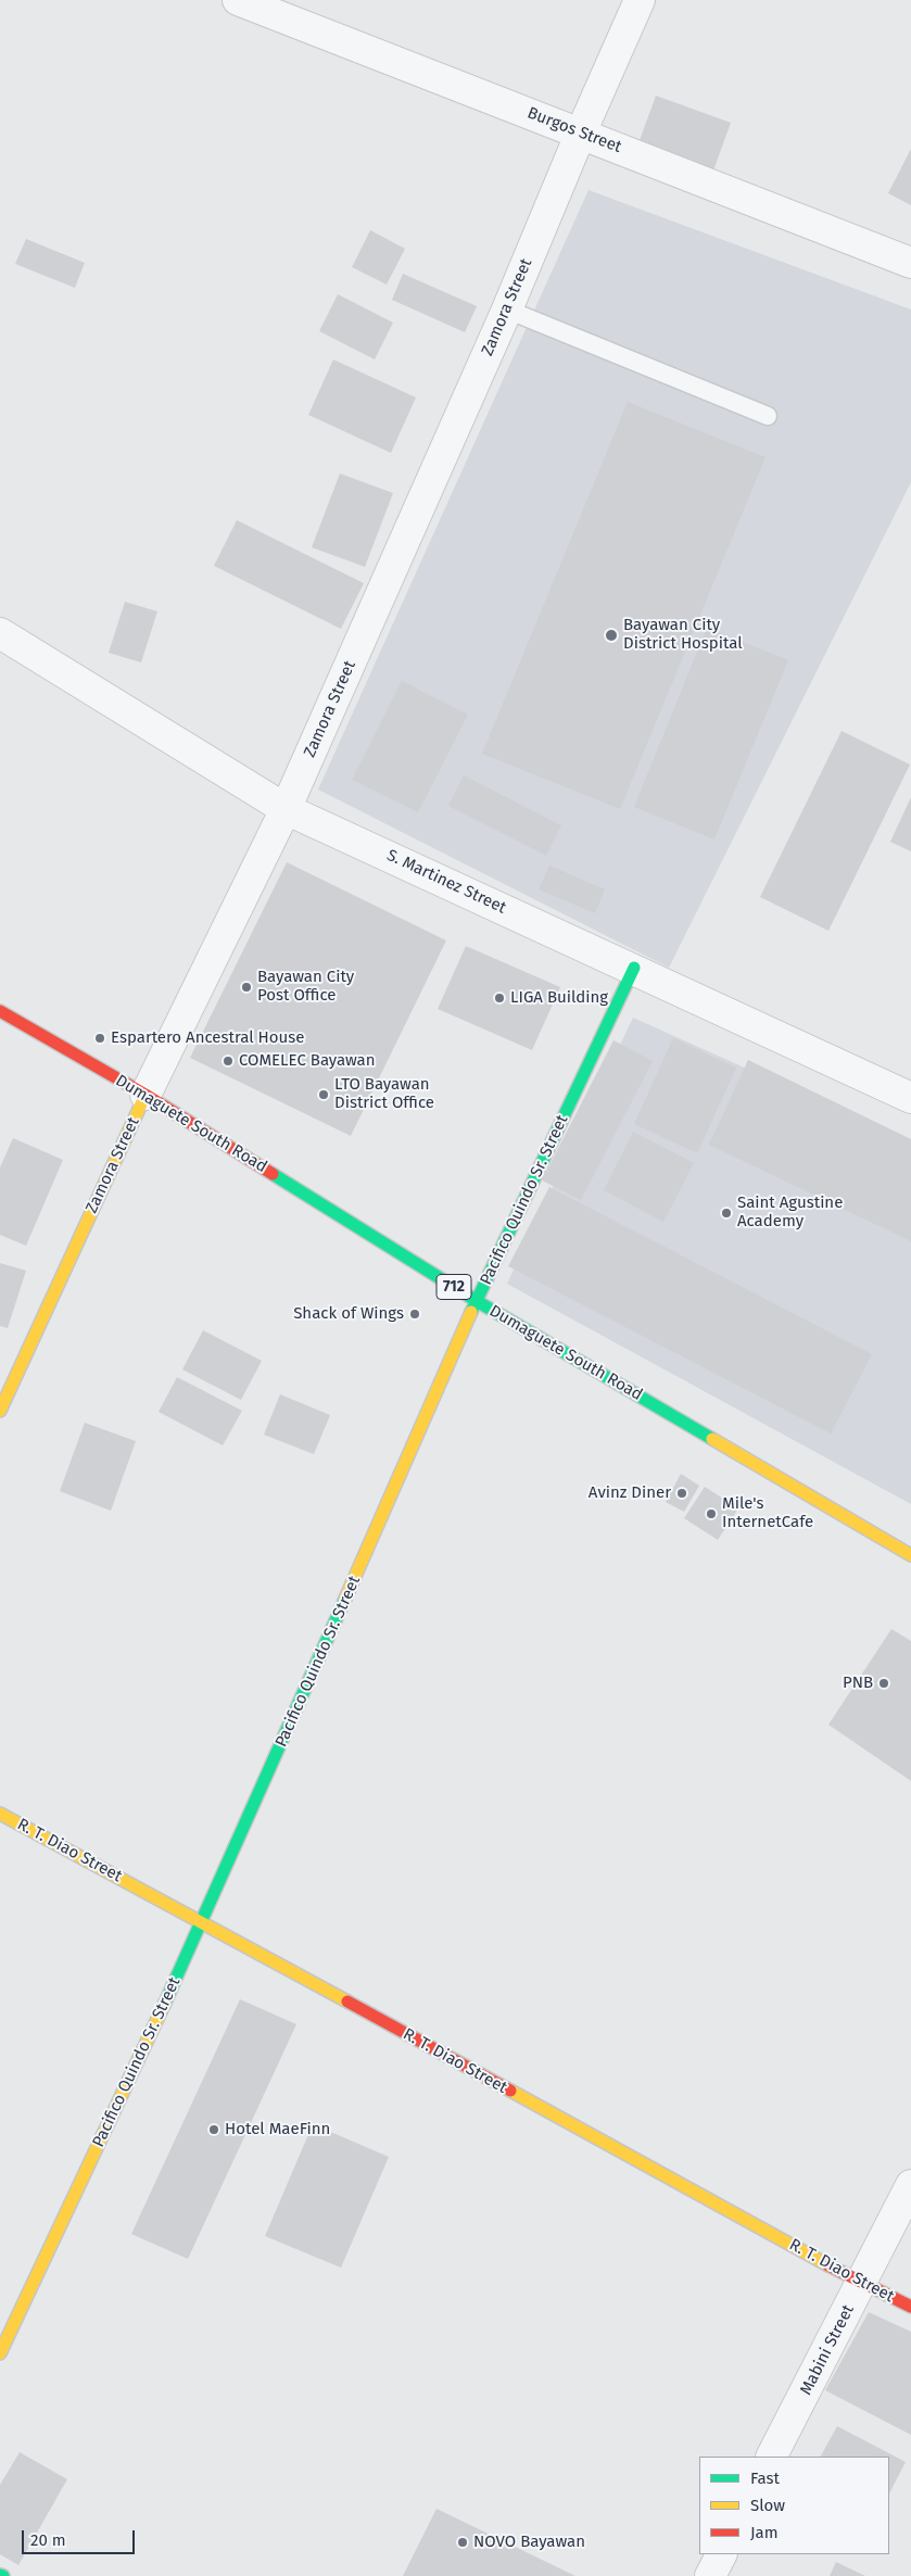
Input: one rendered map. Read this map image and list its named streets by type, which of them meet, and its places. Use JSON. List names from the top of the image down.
{
  "streets": {
    "main road": [
      "Zamora Street",
      "Dumaguete South Road",
      "Pacifico Quindo Sr. Street",
      "712",
      "R. T. Diao Street"
    ],
    "street": ["Burgos Street", "S. Martinez Street", "Mabini Street"]
  },
  "crossings": [
    ["Burgos Street", "Zamora Street"],
    ["Zamora Street", "S. Martinez Street"],
    ["Zamora Street", "Dumaguete South Road"],
    ["S. Martinez Street", "Pacifico Quindo Sr. Street"],
    ["Dumaguete South Road", "Pacifico Quindo Sr. Street"],
    ["Pacifico Quindo Sr. Street", "R. T. Diao Street"],
    ["R. T. Diao Street", "Mabini Street"]
  ],
  "places": [
    "Bayawan City District Hospital",
    "Bayawan City Post Office",
    "LIGA Building",
    "Espartero Ancestral House",
    "COMELEC Bayawan",
    "LTO Bayawan District Office",
    "Saint Agustine Academy",
    "Shack of Wings",
    "Avinz Diner",
    "Mile's InternetCafe",
    "PNB",
    "Hotel MaeFinn",
    "NOVO Bayawan"
  ],
  "legend": ["Fast", "Slow", "Jam"],
  "scale_bar": "20 m"
}
